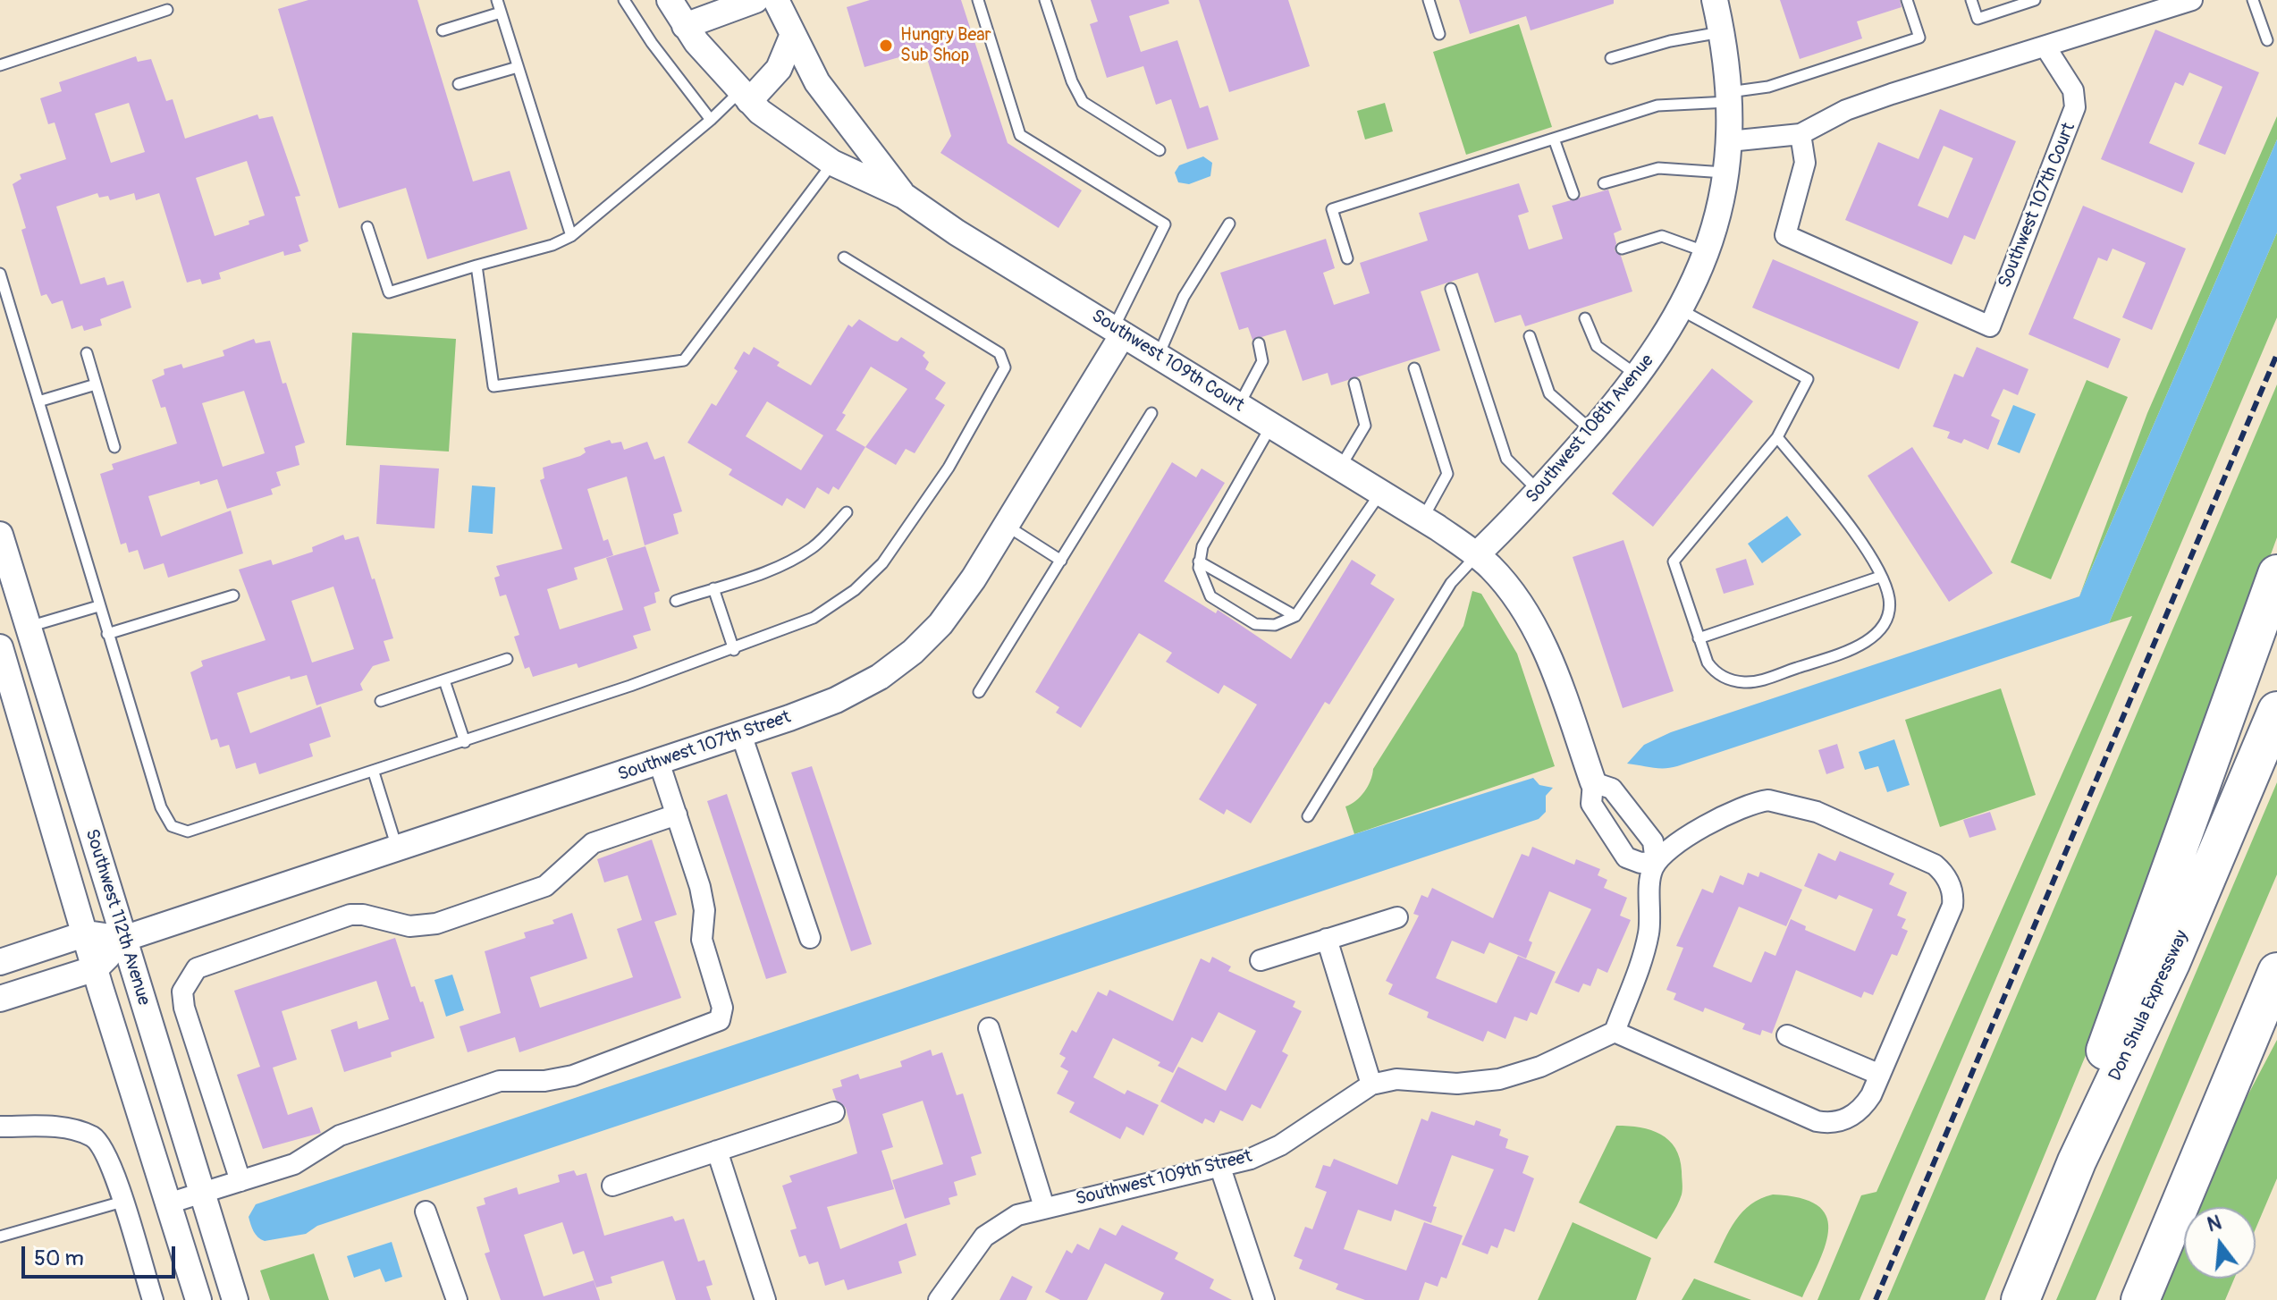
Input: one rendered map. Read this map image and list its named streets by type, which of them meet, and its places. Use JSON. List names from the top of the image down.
{
  "streets": {
    "highway": ["Don Shula Expressway"],
    "street": [
      "Southwest 107th Court",
      "Southwest 109th Court",
      "Southwest 108th Avenue",
      "Southwest 107th Street",
      "Southwest 112th Avenue",
      "Southwest 109th Street"
    ]
  },
  "crossings": [
    ["Southwest 109th Court", "Southwest 108th Avenue"],
    ["Southwest 109th Court", "Southwest 107th Street"],
    ["Southwest 107th Street", "Southwest 112th Avenue"]
  ],
  "places": ["Hungry Bear Sub Shop"],
  "scale_bar": "50 m",
  "north": "top"
}
